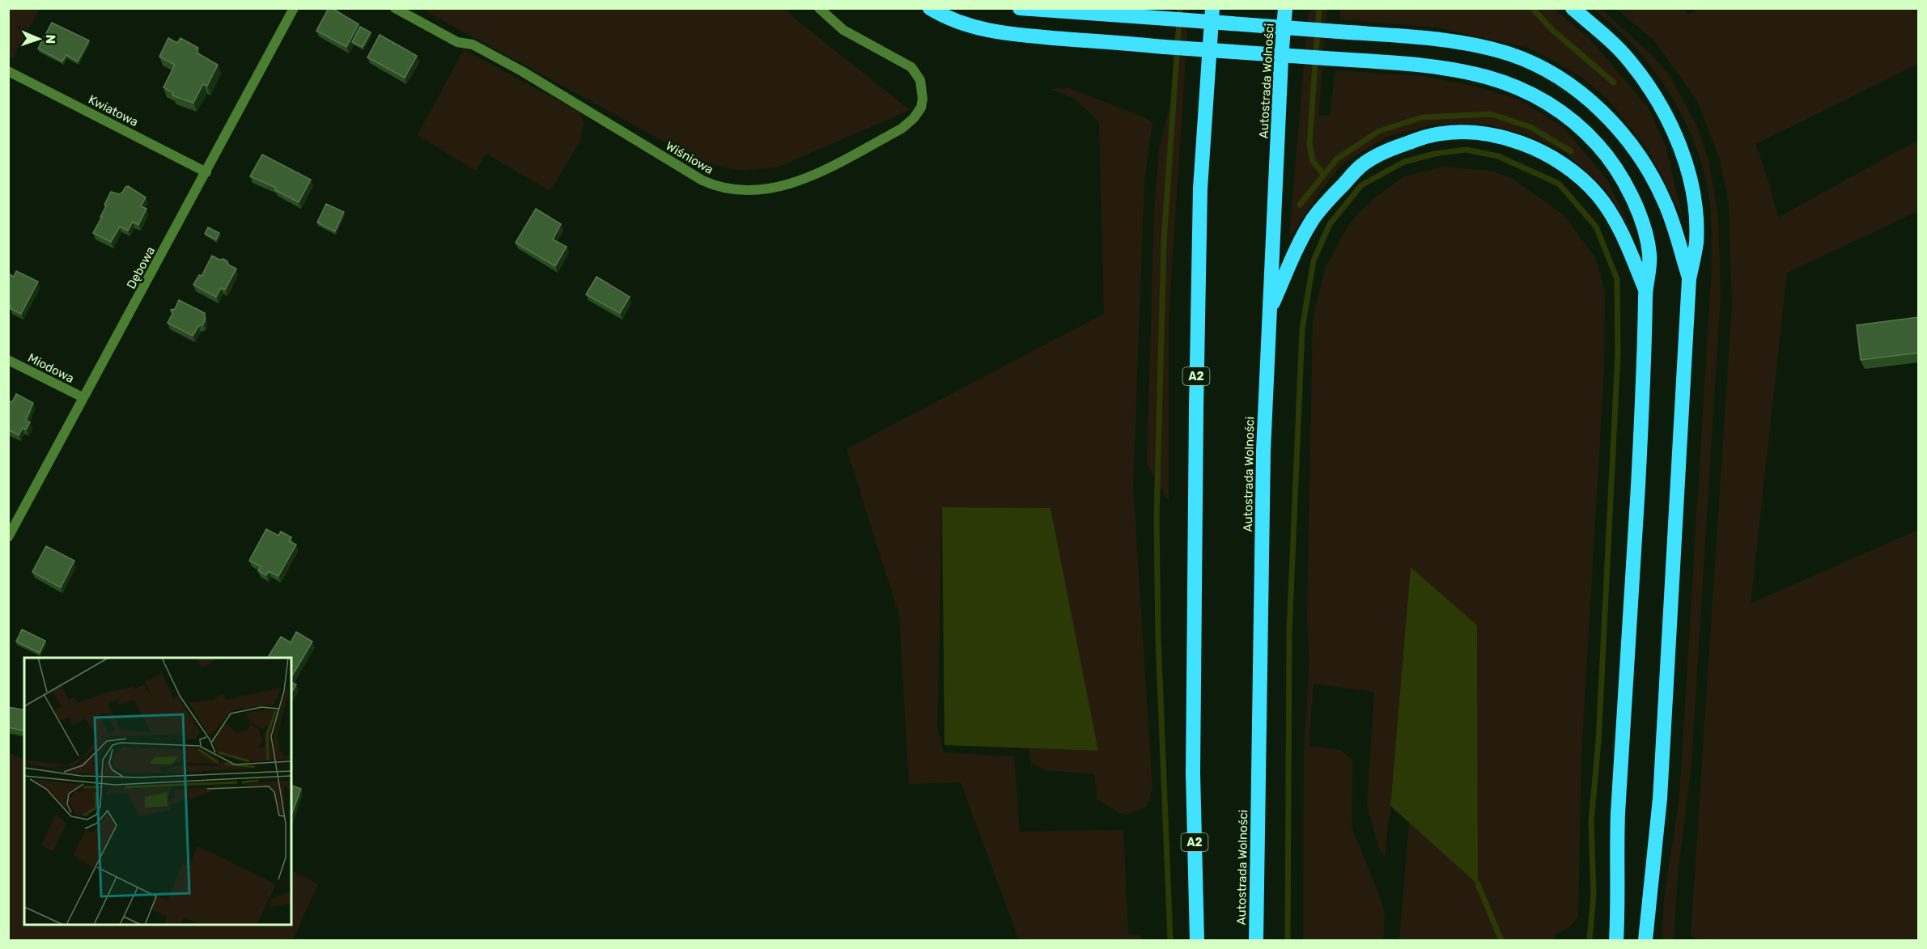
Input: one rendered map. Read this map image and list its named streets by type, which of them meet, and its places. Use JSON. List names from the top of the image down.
{
  "streets": {
    "highway": ["Autostrada Wolności", "A2"],
    "street": [
      "Kwiatowa",
      "Wiśniowa",
      "Dębowa",
      "Miodowa"
    ]
  },
  "crossings": [
    ["Kwiatowa", "Dębowa"],
    ["Dębowa", "Miodowa"]
  ],
  "north": "right"
}
